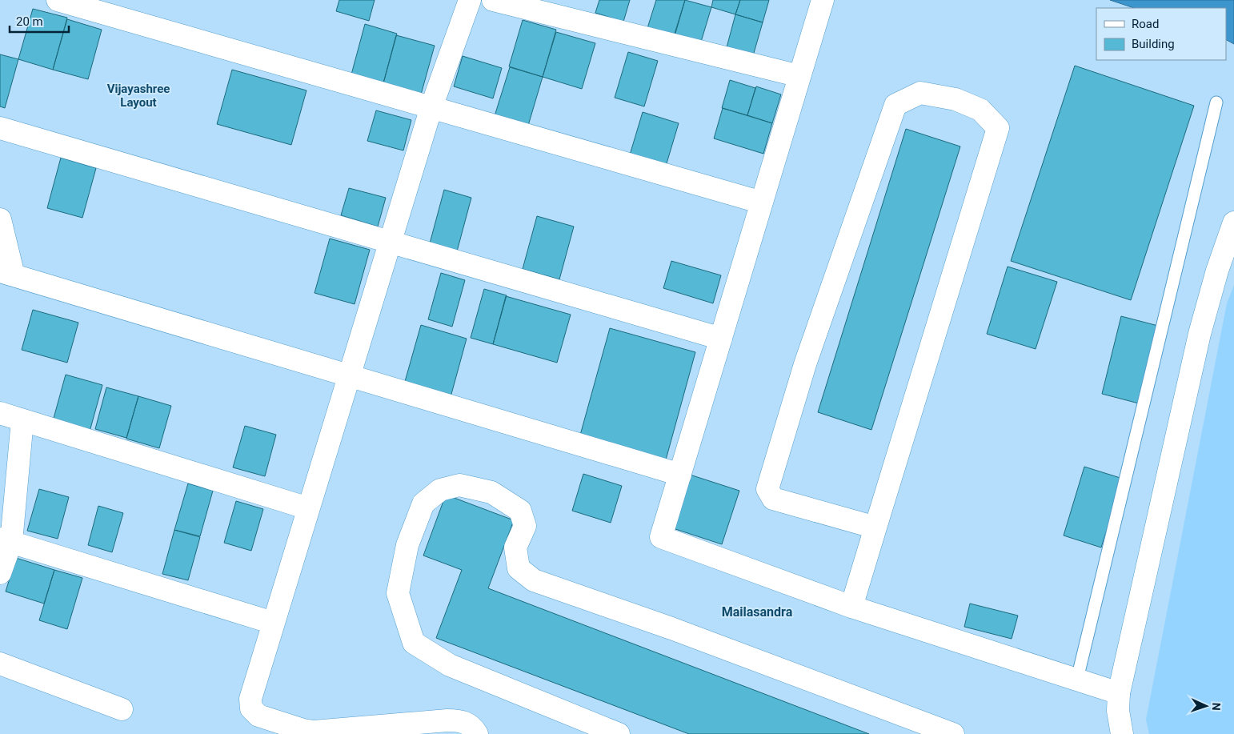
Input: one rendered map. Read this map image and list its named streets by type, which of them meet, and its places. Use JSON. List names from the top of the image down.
{
  "districts": ["Vijayashree Layout", "Mailasandra"],
  "legend": ["Road", "Building"],
  "scale_bar": "20 m",
  "north": "right"
}
